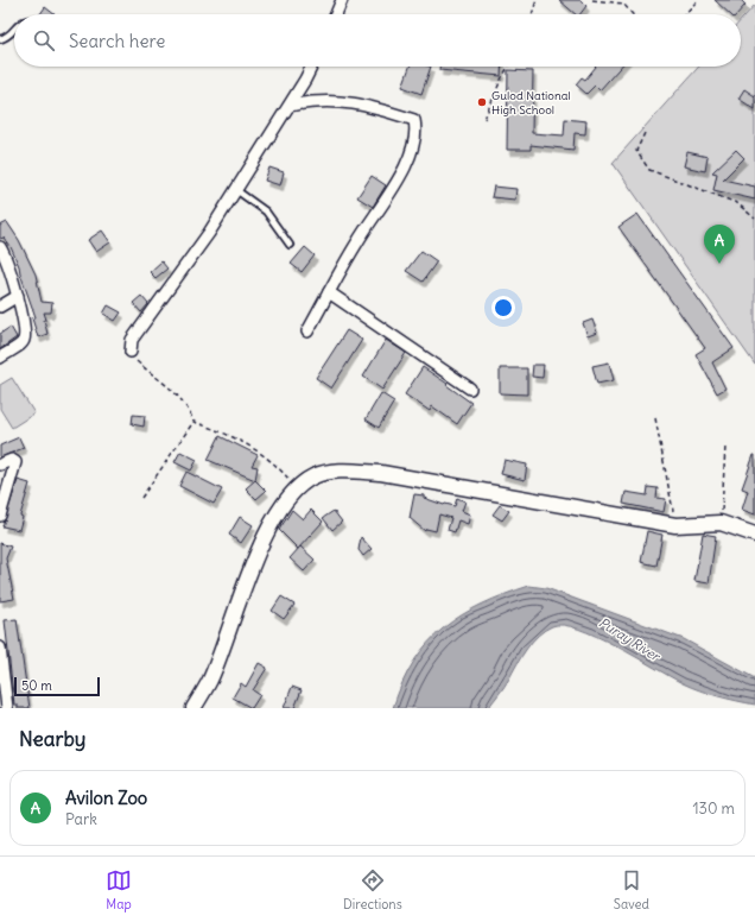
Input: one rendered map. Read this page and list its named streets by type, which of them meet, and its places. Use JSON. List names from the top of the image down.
{
  "water": ["Puray River"],
  "places": ["Gulod National High School"],
  "scale_bar": "50 m",
  "page": {
    "search": "Search here",
    "pins": "A",
    "scale": "50 m",
    "heading": "Nearby",
    "list": [
      {
        "mark": "A",
        "name": "Avilon Zoo",
        "note": "Park",
        "value": "130 m"
      }
    ],
    "nav": ["Map", "Directions", "Saved"]
  }
}
